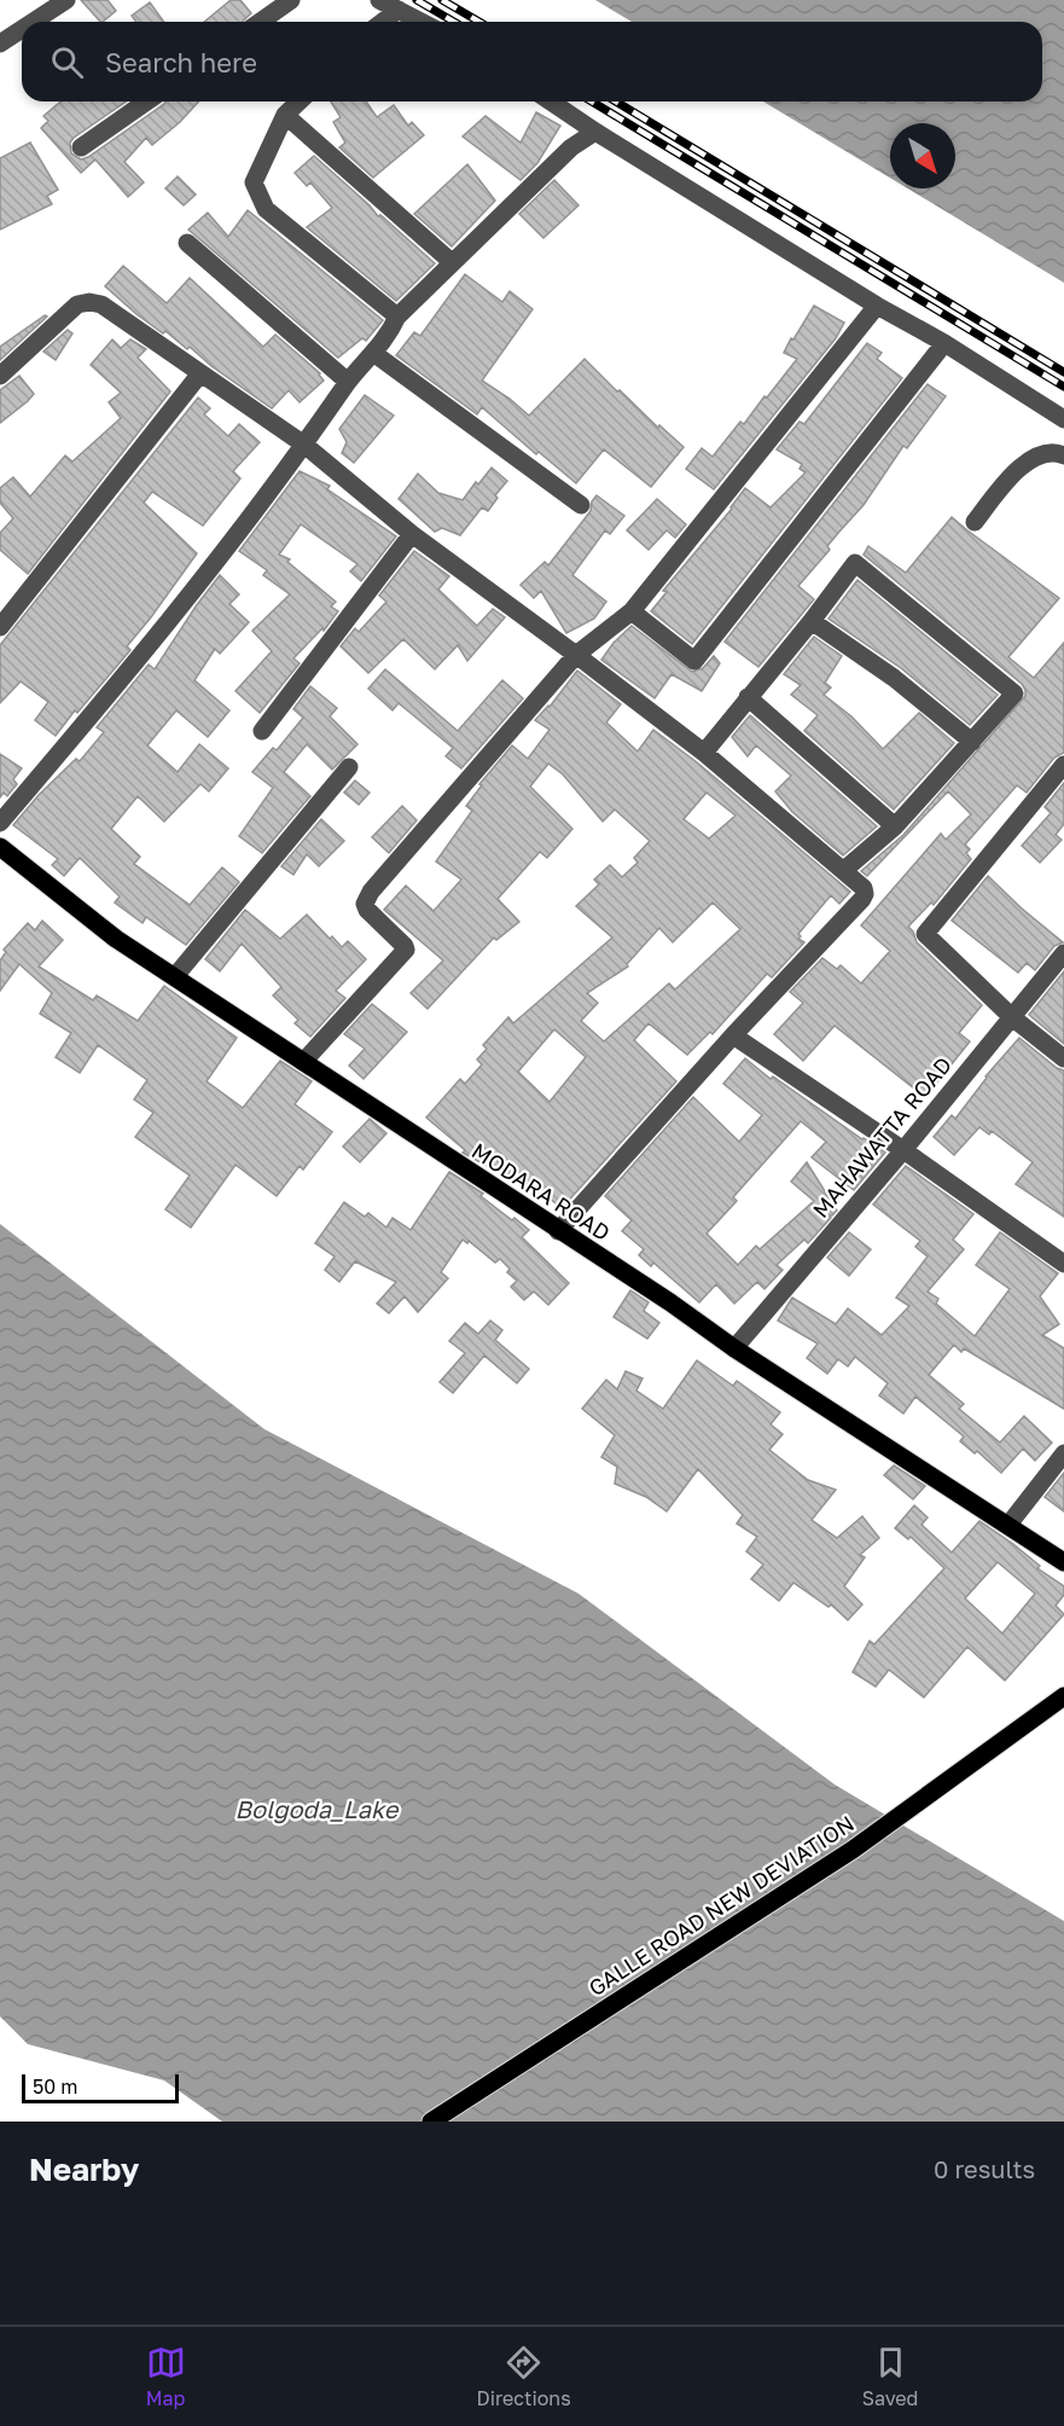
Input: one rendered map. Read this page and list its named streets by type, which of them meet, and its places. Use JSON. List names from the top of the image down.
{
  "streets": {
    "main road": ["MODARA ROAD", "GALLE ROAD NEW DEVIATION"],
    "street": ["MAHAWATTA ROAD"]
  },
  "crossings": [
    ["MAHAWATTA ROAD", "MODARA ROAD"]
  ],
  "water": ["Bolgoda_Lake"],
  "scale_bar": "50 m",
  "north": "bottom right",
  "page": {
    "search": "Search here",
    "scale": "50 m",
    "heading": ["Nearby", "0 results"],
    "nav": ["Map", "Directions", "Saved"]
  }
}
